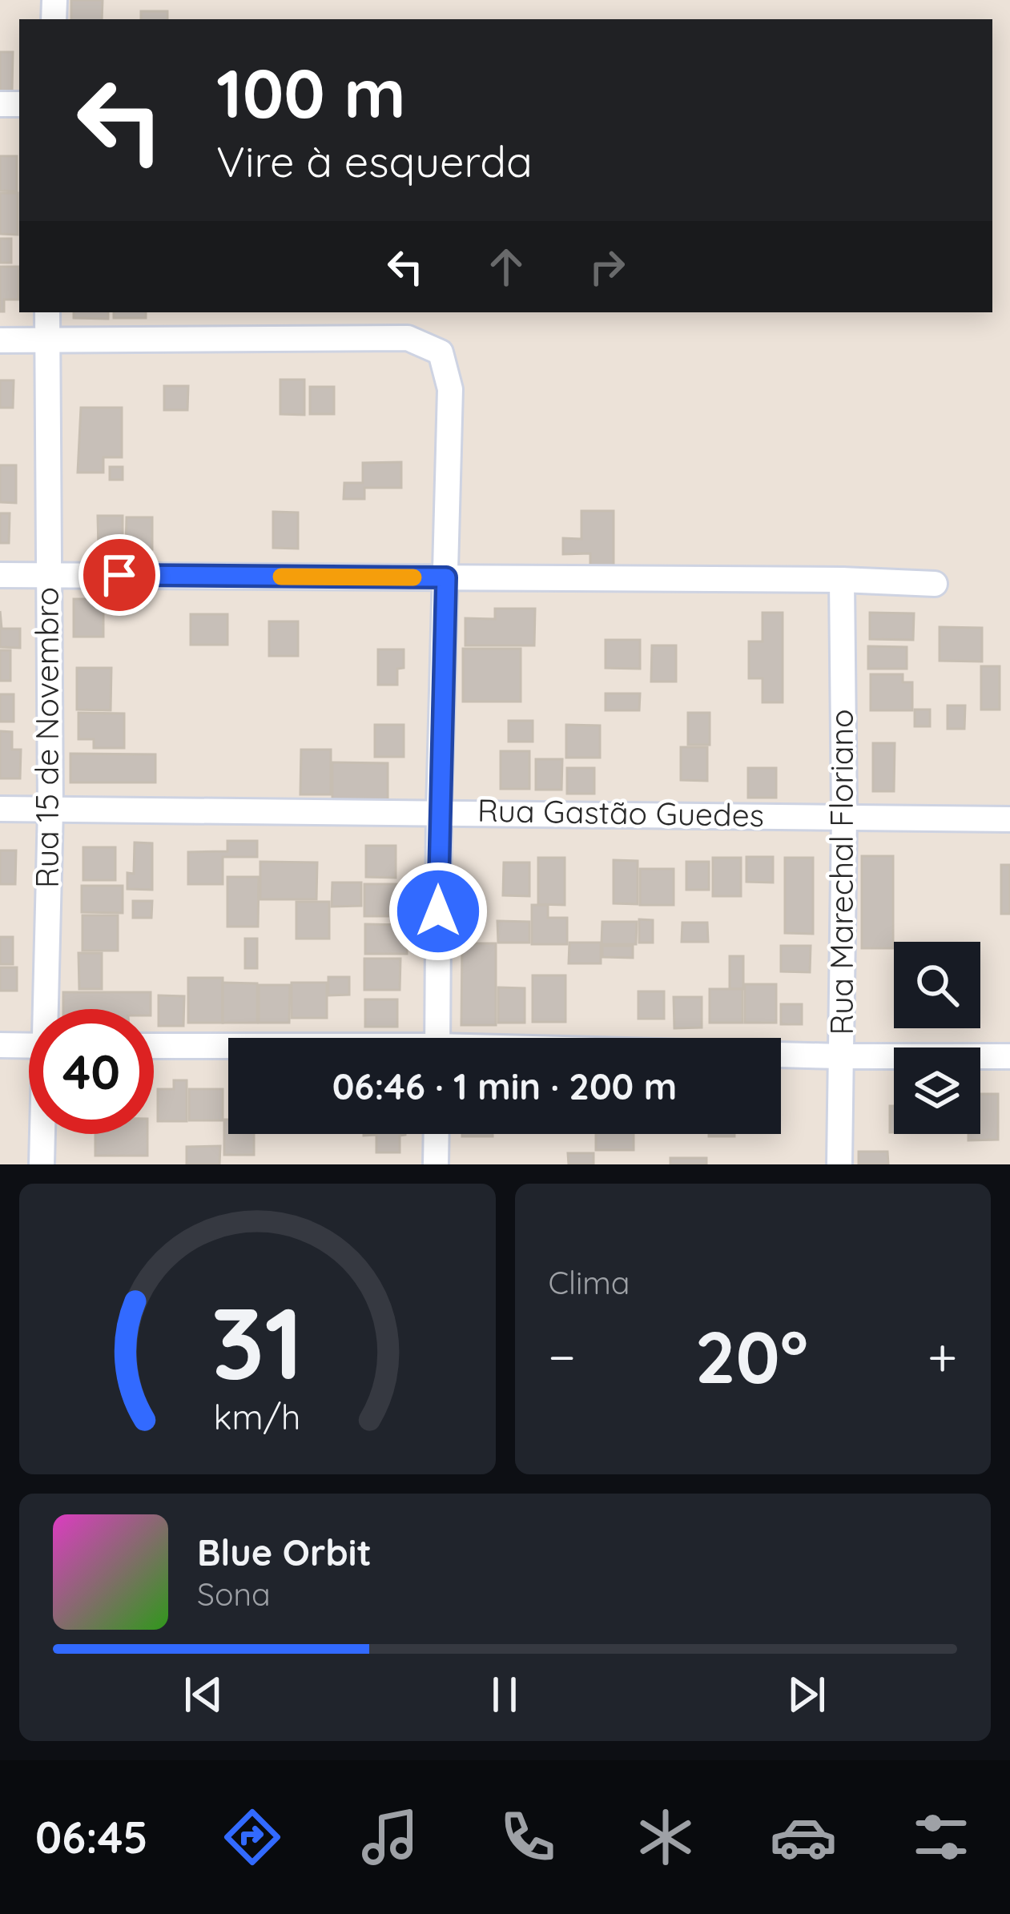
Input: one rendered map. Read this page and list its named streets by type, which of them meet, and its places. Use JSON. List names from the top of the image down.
{
  "streets": {
    "street": ["Rua 15 de Novembro", "Rua Gastão Guedes", "Rua Marechal Floriano"]
  },
  "crossings": [
    ["Rua 15 de Novembro", "Rua Gastão Guedes"],
    ["Rua Gastão Guedes", "Rua Marechal Floriano"]
  ],
  "page": {
    "turn": ["100 m", "Vire à esquerda"],
    "limit": "40",
    "trip": "06:46 · 1 min · 200 m",
    "tile": "Clima",
    "heat": ["−", "20°", "+"],
    "song": ["Blue Orbit", "Sona"],
    "tabs": "06:45",
    "gauge": ["31", "km/h"]
  }
}
